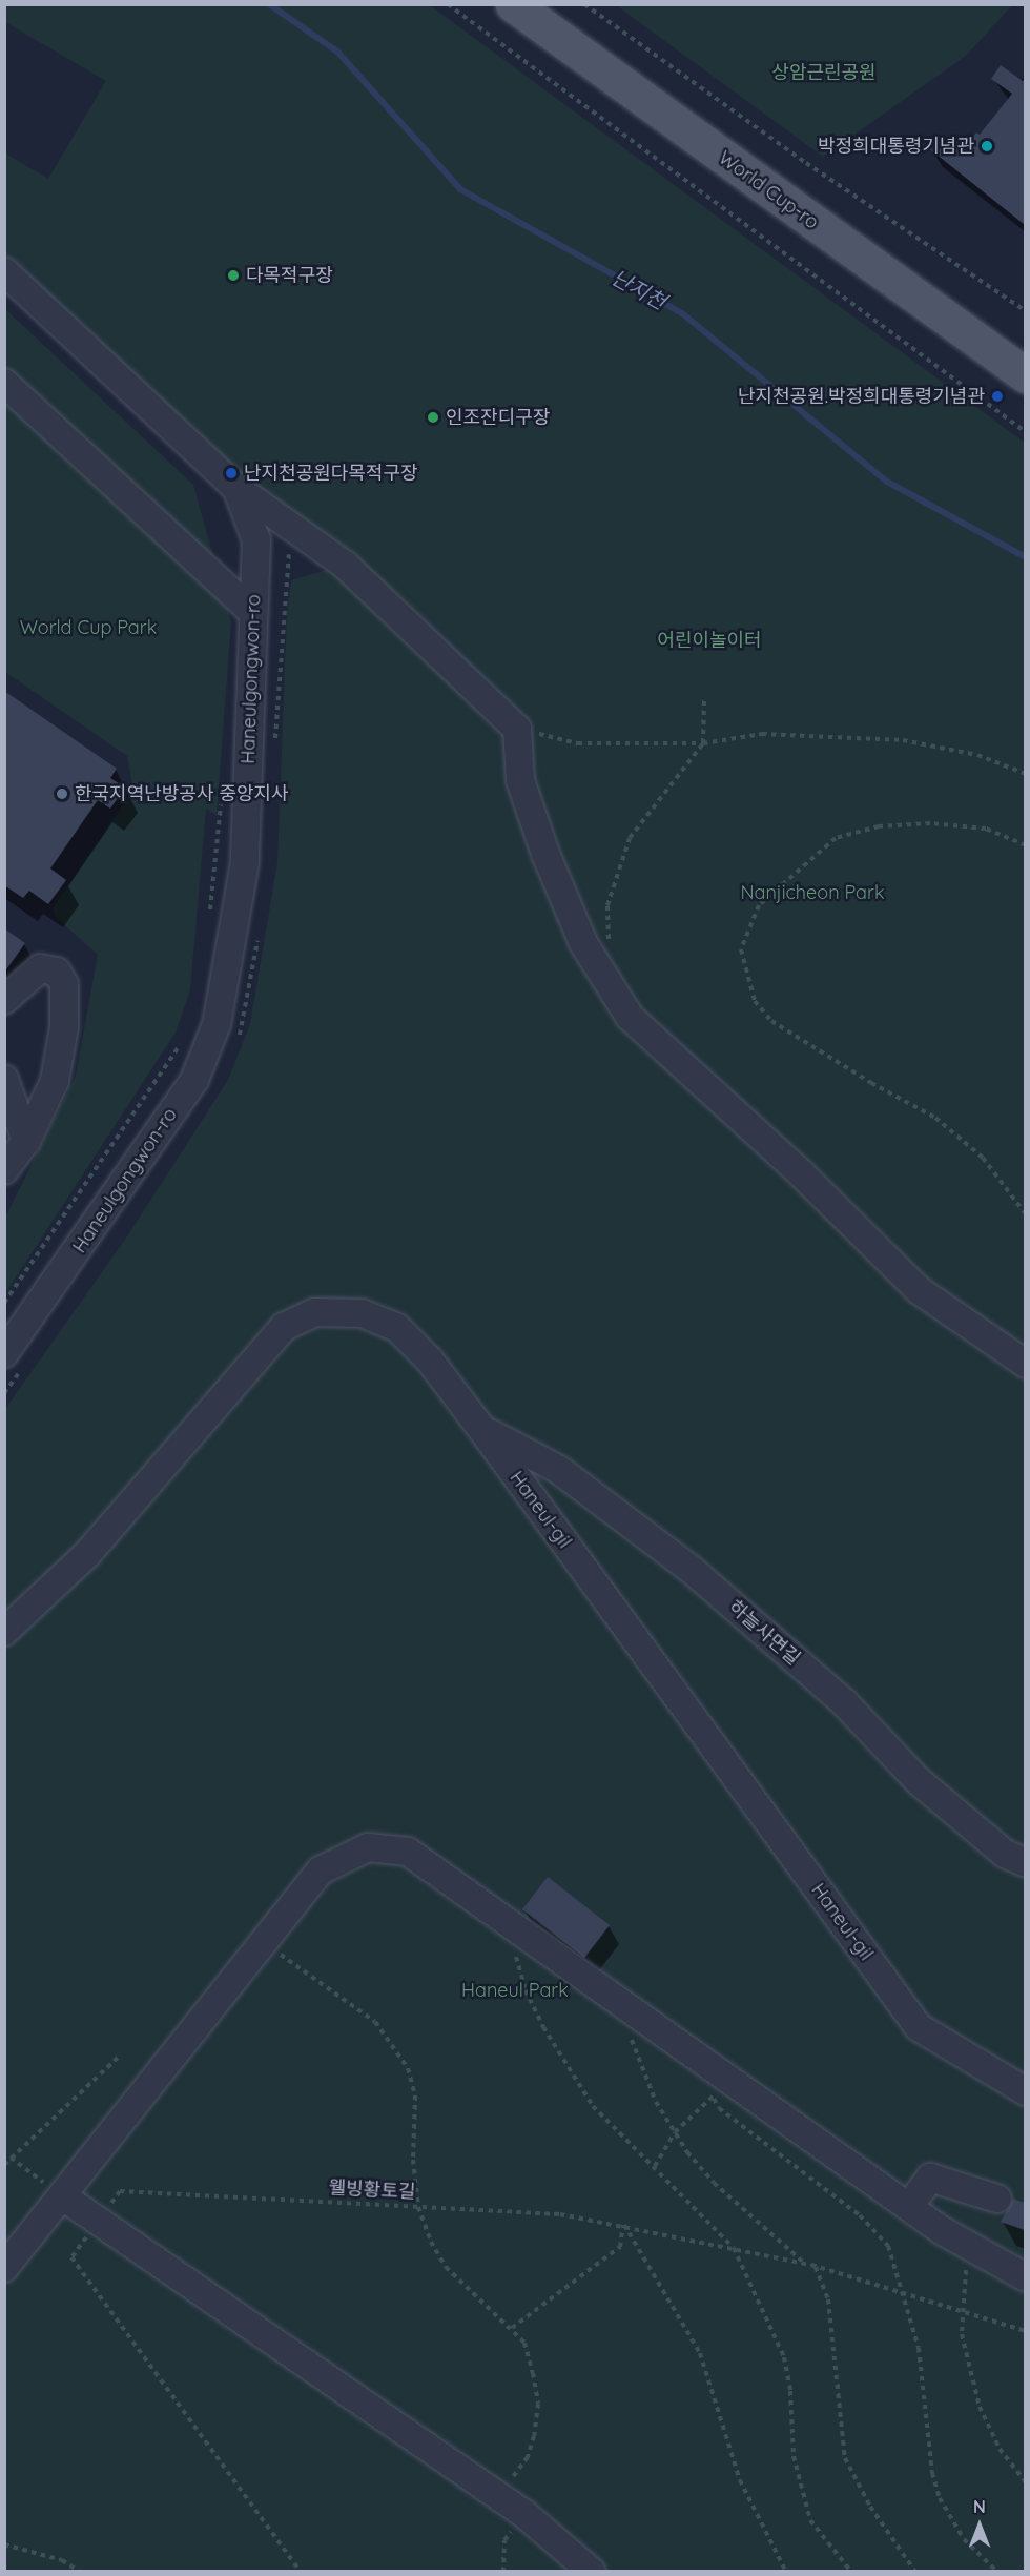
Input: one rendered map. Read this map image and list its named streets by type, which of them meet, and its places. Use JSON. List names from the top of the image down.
{
  "streets": {
    "main road": ["World Cup-ro"],
    "street": ["Haneulgongwon-ro", "Haneul-gil", "하늘사면길"],
    "path": ["웰빙황토길"]
  },
  "crossings": [
    ["Haneul-gil", "하늘사면길"]
  ],
  "water": ["난지천"],
  "parks": [
    "상암근린공원",
    "World Cup Park",
    "어린이놀이터",
    "Nanjicheon Park",
    "Haneul Park"
  ],
  "places": [
    "박정희대통령기념관",
    "다목적구장",
    "난지천공원.박정희대통령기념관",
    "인조잔디구장",
    "난지천공원다목적구장",
    "한국지역난방공사 중앙지사"
  ],
  "north": "top"
}
